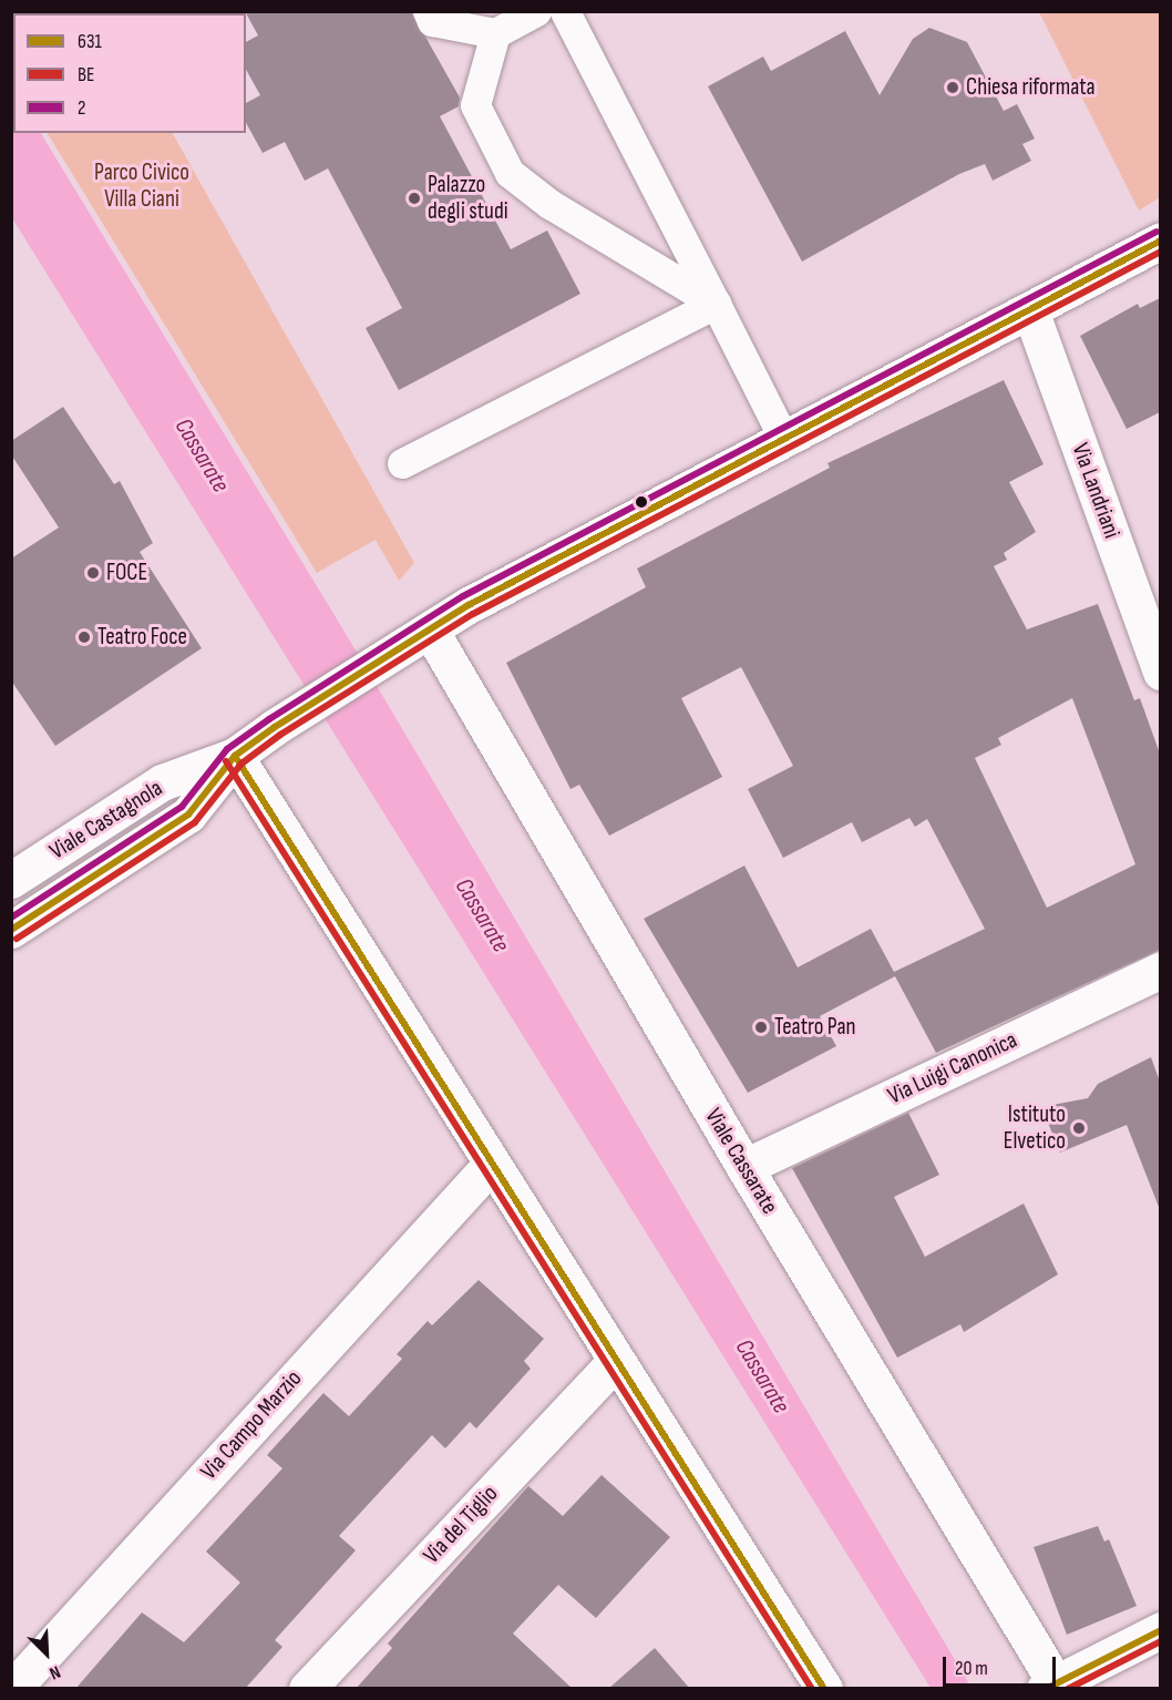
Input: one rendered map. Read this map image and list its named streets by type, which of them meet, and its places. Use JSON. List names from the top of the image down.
{
  "streets": {
    "street": [
      "Via Landriani",
      "Viale Castagnola",
      "Via Luigi Canonica",
      "Viale Cassarate",
      "Via Campo Marzio",
      "Via del Tiglio"
    ]
  },
  "crossings": [
    ["Via Luigi Canonica", "Viale Cassarate"]
  ],
  "water": ["Cassarate"],
  "parks": ["Parco Civico Villa Ciani"],
  "places": [
    "Chiesa riformata",
    "Palazzo degli studi",
    "FOCE",
    "Teatro Foce",
    "Teatro Pan",
    "Istituto Elvetico"
  ],
  "lines": ["transit line 2", "transit line 631", "transit line BE"],
  "legend": ["631", "BE", "2"],
  "scale_bar": "20 m",
  "north": "bottom right"
}
